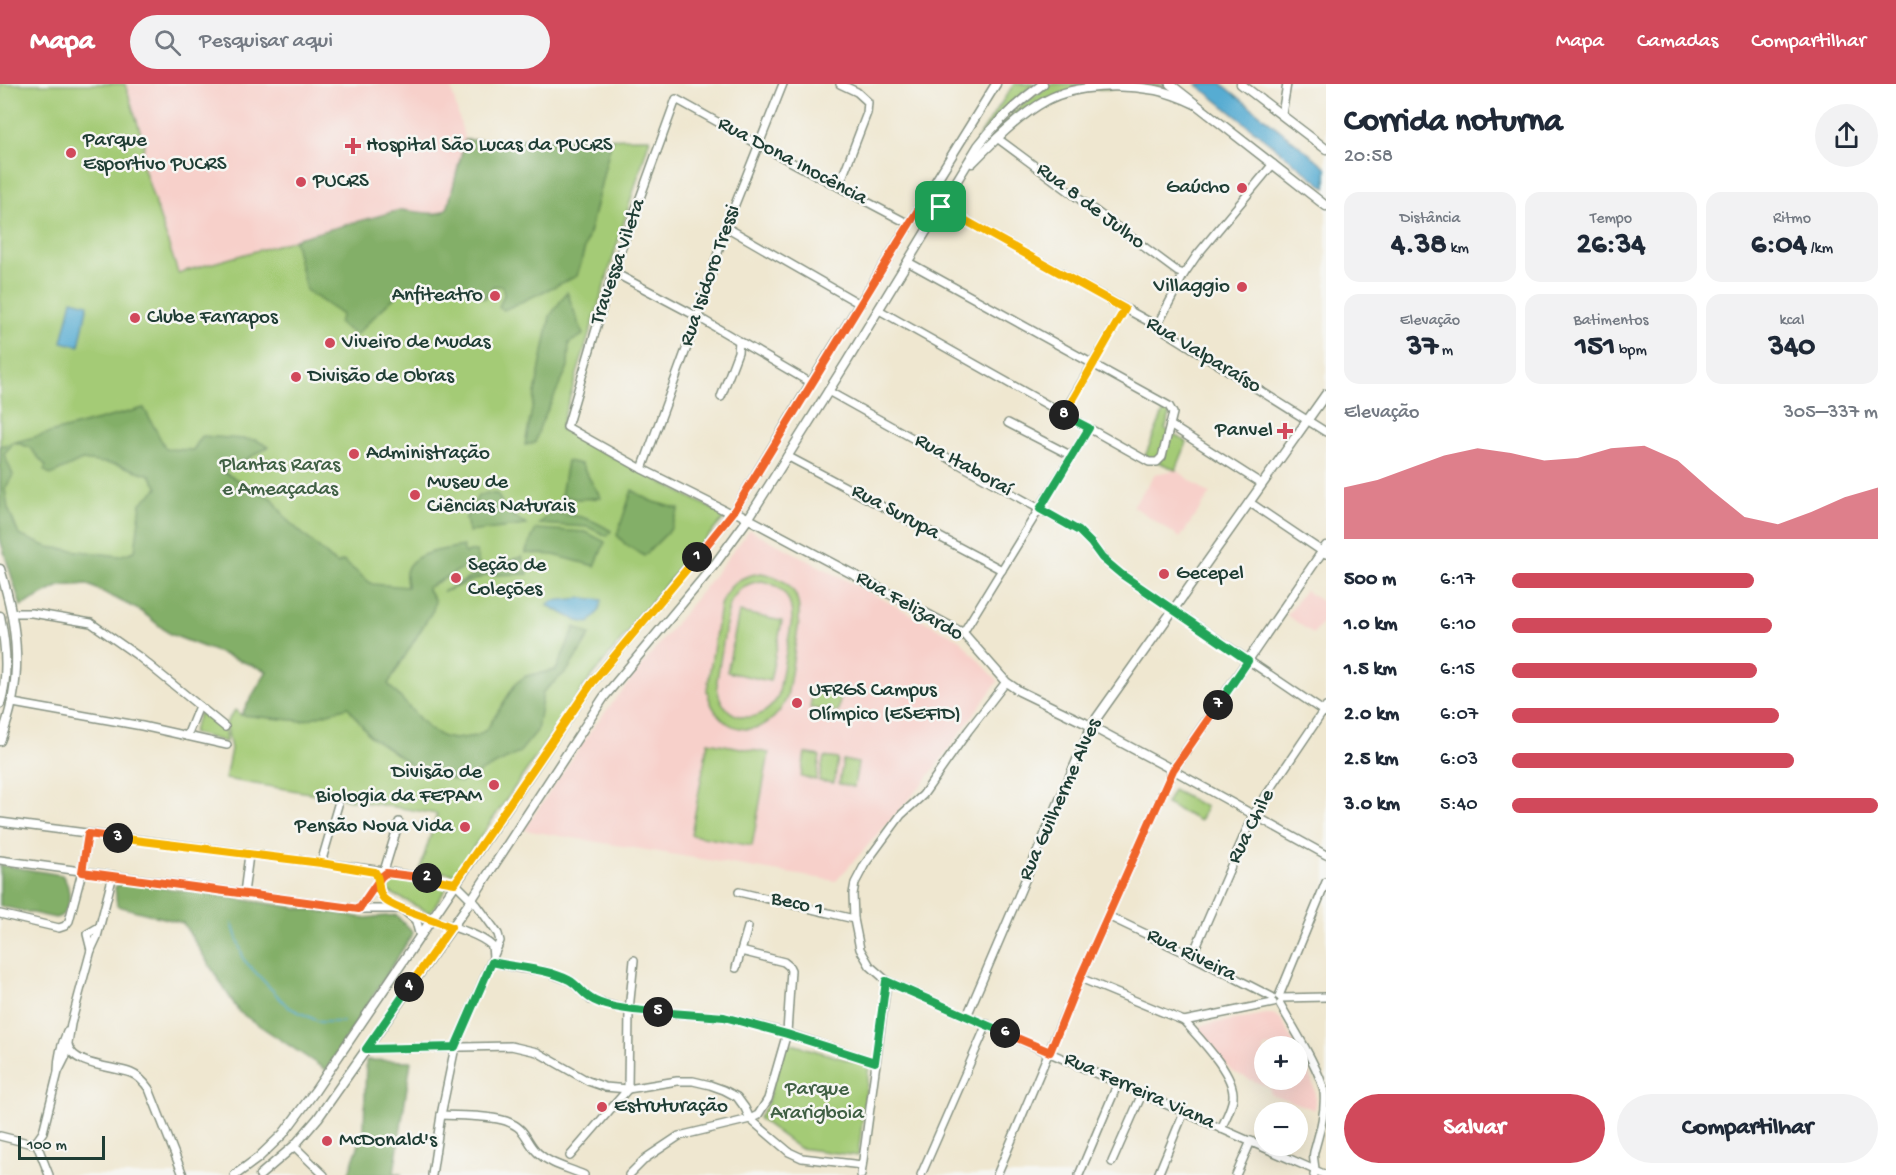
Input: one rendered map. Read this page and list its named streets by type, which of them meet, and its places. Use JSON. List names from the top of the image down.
{
  "streets": {
    "main road": ["Rua Felizardo", "Rua Guilherme Alves"],
    "street": [
      "Rua Dona Inocência",
      "Rua 8 de Julho",
      "Travessa Vileta",
      "Rua Isidoro Tressi",
      "Rua Valparaíso",
      "Rua Itaboraí",
      "Rua Surupa",
      "Rua Chile",
      "Beco 1",
      "Rua Riveira",
      "Rua Ferreira Viana"
    ]
  },
  "crossings": [
    ["Rua Dona Inocência", "Travessa Vileta"],
    ["Rua Dona Inocência", "Rua Isidoro Tressi"],
    ["Travessa Vileta", "Rua Felizardo"],
    ["Rua Isidoro Tressi", "Rua Felizardo"],
    ["Rua Valparaíso", "Rua Guilherme Alves"],
    ["Rua Itaboraí", "Rua Guilherme Alves"],
    ["Rua Itaboraí", "Rua Chile"],
    ["Rua Felizardo", "Rua Guilherme Alves"],
    ["Rua Felizardo", "Rua Chile"],
    ["Rua Guilherme Alves", "Rua Ferreira Viana"],
    ["Rua Chile", "Rua Riveira"]
  ],
  "parks": ["Plantas Raras e Ameaçadas", "Parque Ararigboia"],
  "places": {
    "health": ["Hospital São Lucas da PUCRS", "Panvel"],
    "other": [
      "Parque Esportivo PUCRS",
      "PUCRS",
      "Gaúcho",
      "Villaggio",
      "Anfiteatro",
      "Clube Farrapos",
      "Viveiro de Mudas",
      "Divisão de Obras",
      "Administração",
      "Museu de Ciências Naturais",
      "Gecepel",
      "Seção de Coleções",
      "UFRGS Campus Olímpico (ESEFID)",
      "Divisão de Biologia da FEPAM",
      "Pensão Nova Vida",
      "Estruturação",
      "McDonald's"
    ]
  },
  "scale_bar": "100 m",
  "page": {
    "header": "Mapa",
    "search": "Pesquisar aqui",
    "nav": ["Mapa", "Camadas", "Compartilhar"],
    "heading": ["Corrida noturna", "20:58"],
    "stats": [
      ["Distância", "4.38 km"],
      ["Tempo", "26:34"],
      ["Ritmo", "6:04 /km"],
      ["Elevação", "37 m"],
      ["Batimentos", "151 bpm"],
      ["kcal", "340"]
    ],
    "chart": ["Elevação", "305–337 m"],
    "pins": [
      "8",
      "1",
      "7",
      "3",
      "2",
      "4",
      "5",
      "6"
    ],
    "list": [
      {
        "name": "500 m",
        "note": "6:17"
      },
      {
        "name": "1.0 km",
        "note": "6:10"
      },
      {
        "name": "1.5 km",
        "note": "6:15"
      },
      {
        "name": "2.0 km",
        "note": "6:07"
      },
      {
        "name": "2.5 km",
        "note": "6:03"
      },
      {
        "name": "3.0 km",
        "note": "5:40"
      }
    ],
    "map_buttons": ["+", "−"],
    "buttons": ["Salvar", "Compartilhar"],
    "scale": "100 m"
  }
}
